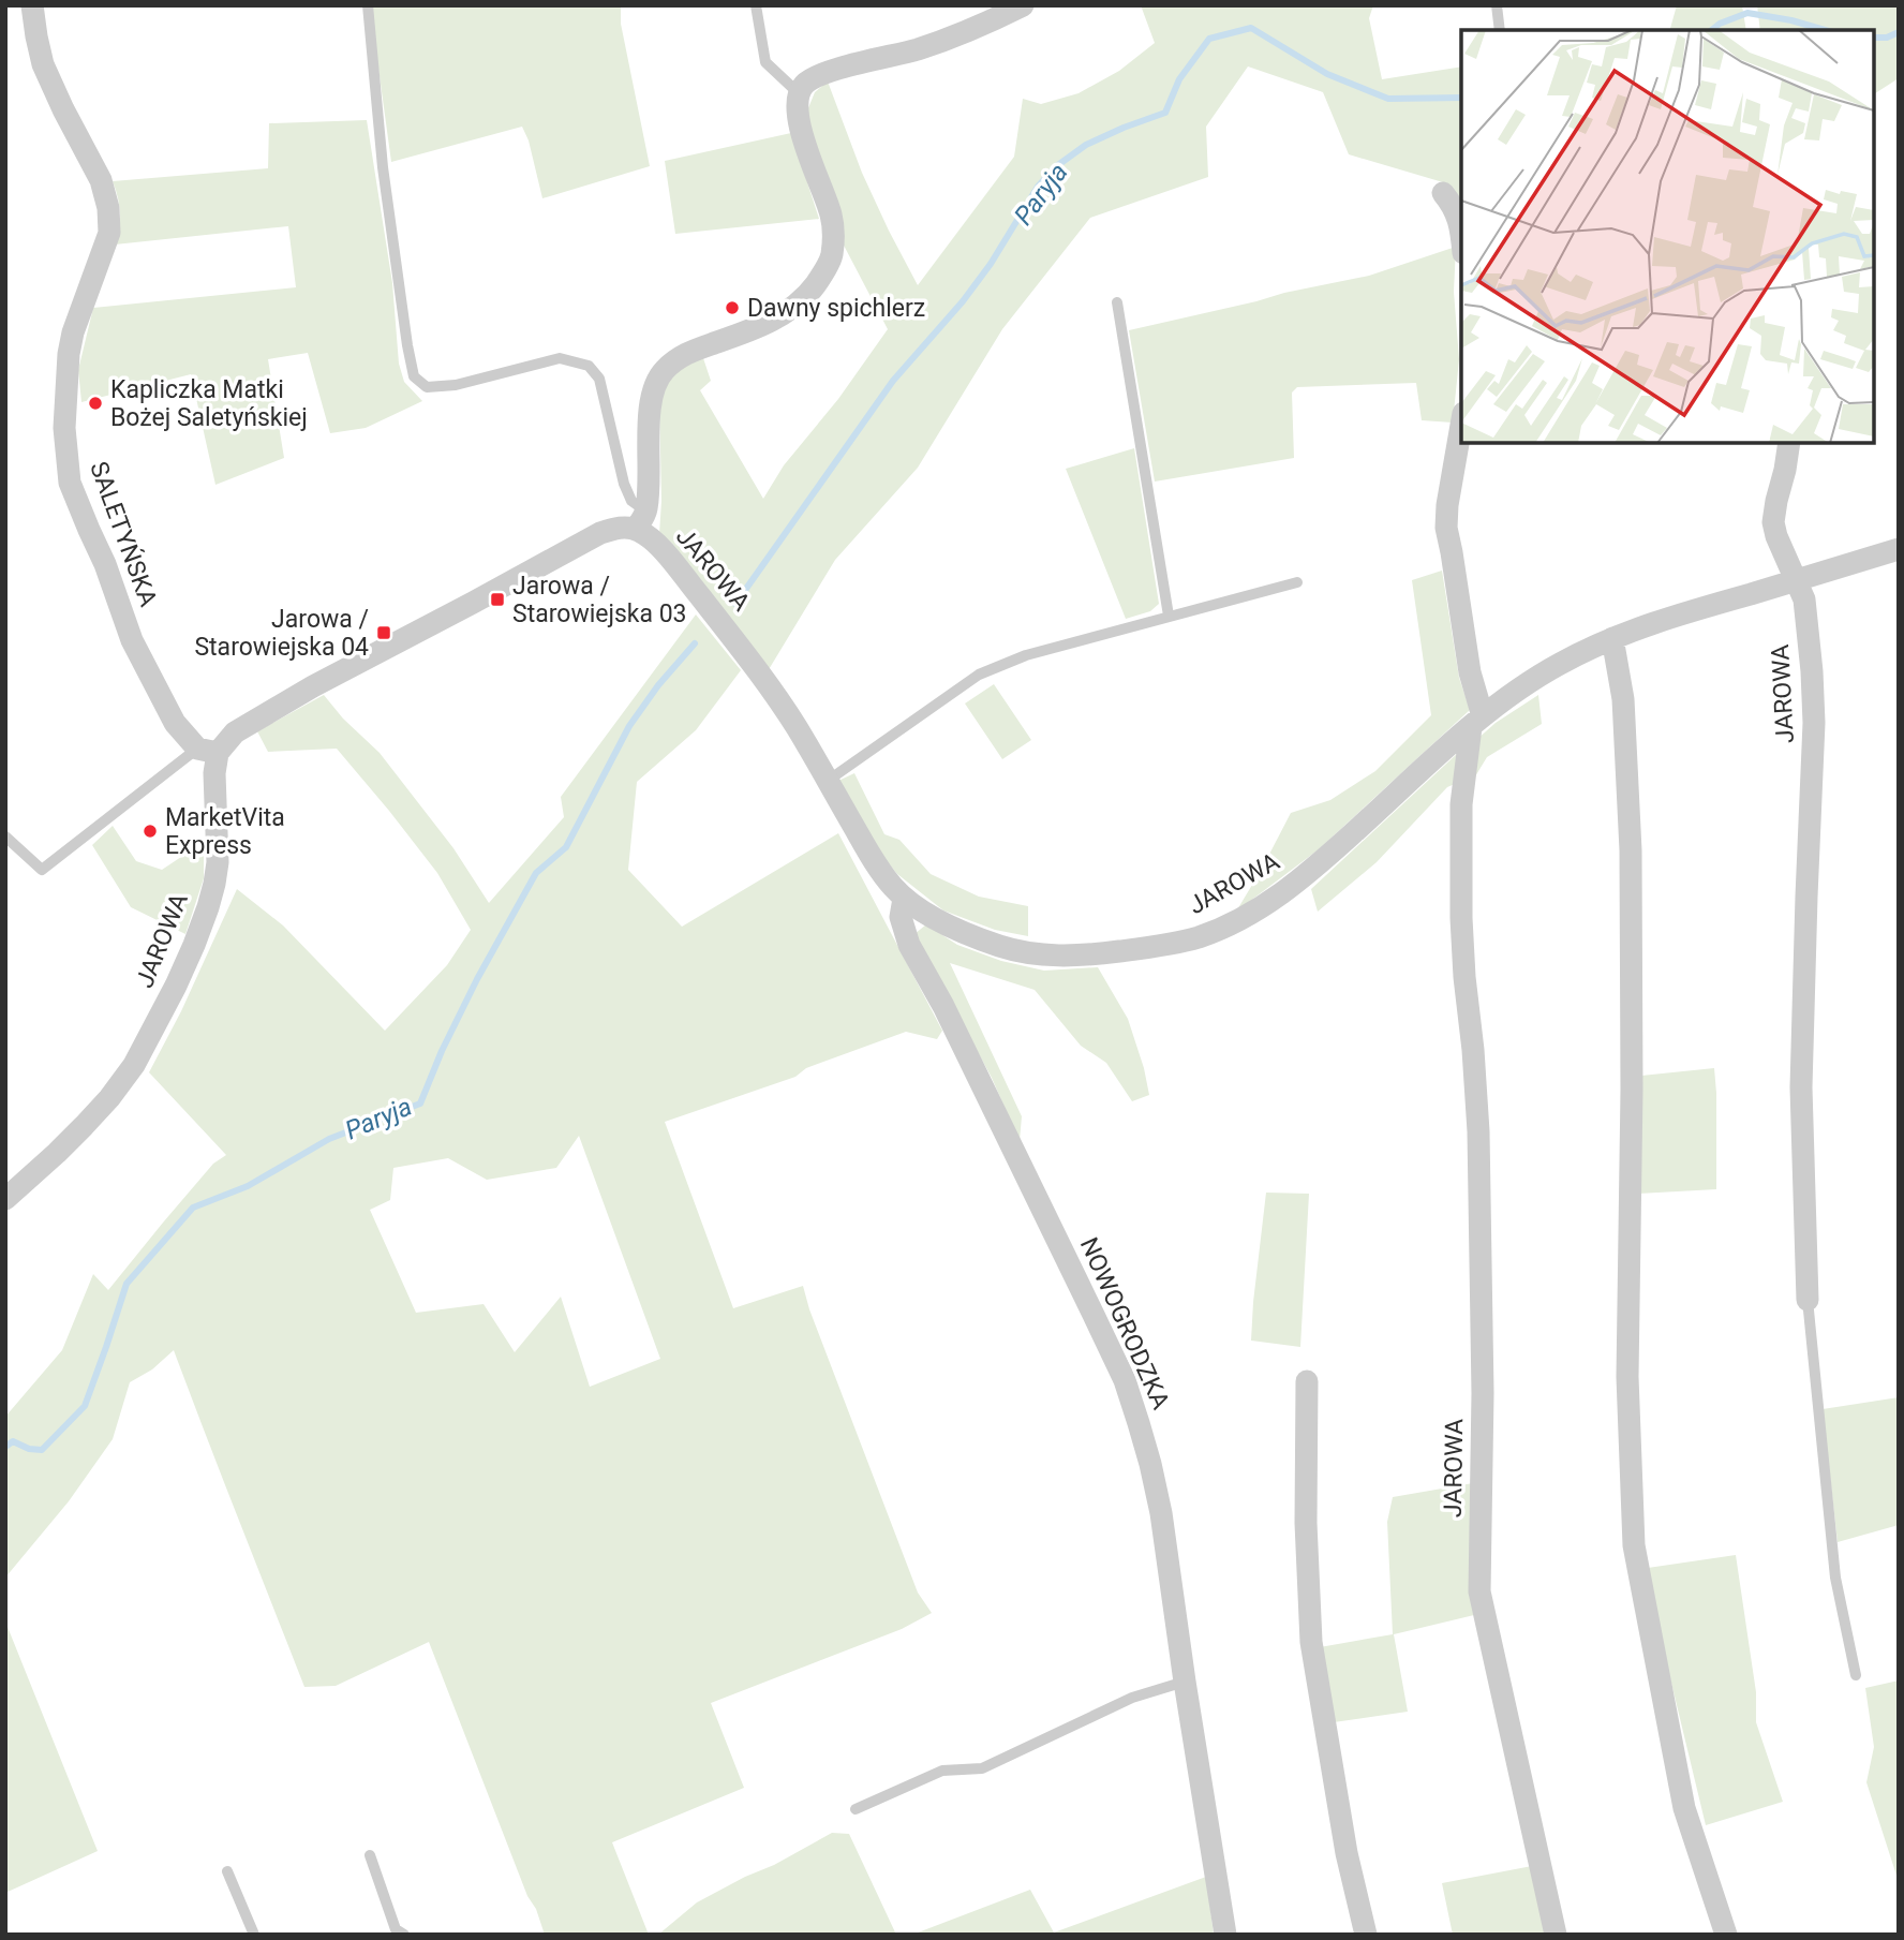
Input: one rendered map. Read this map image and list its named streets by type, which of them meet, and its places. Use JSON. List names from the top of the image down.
{
  "streets": {
    "street": ["SALETYŃSKA", "JAROWA", "NOWOGRODZKA"]
  },
  "crossings": [
    ["SALETYŃSKA", "JAROWA"],
    ["JAROWA", "NOWOGRODZKA"]
  ],
  "water": ["Paryja"],
  "places": {
    "other": ["Dawny spichlerz", "Kapliczka Matki Bożej Saletyńskiej", "MarketVita Express"],
    "transit": ["Jarowa / Starowiejska 03", "Jarowa / Starowiejska 04"]
  }
}
